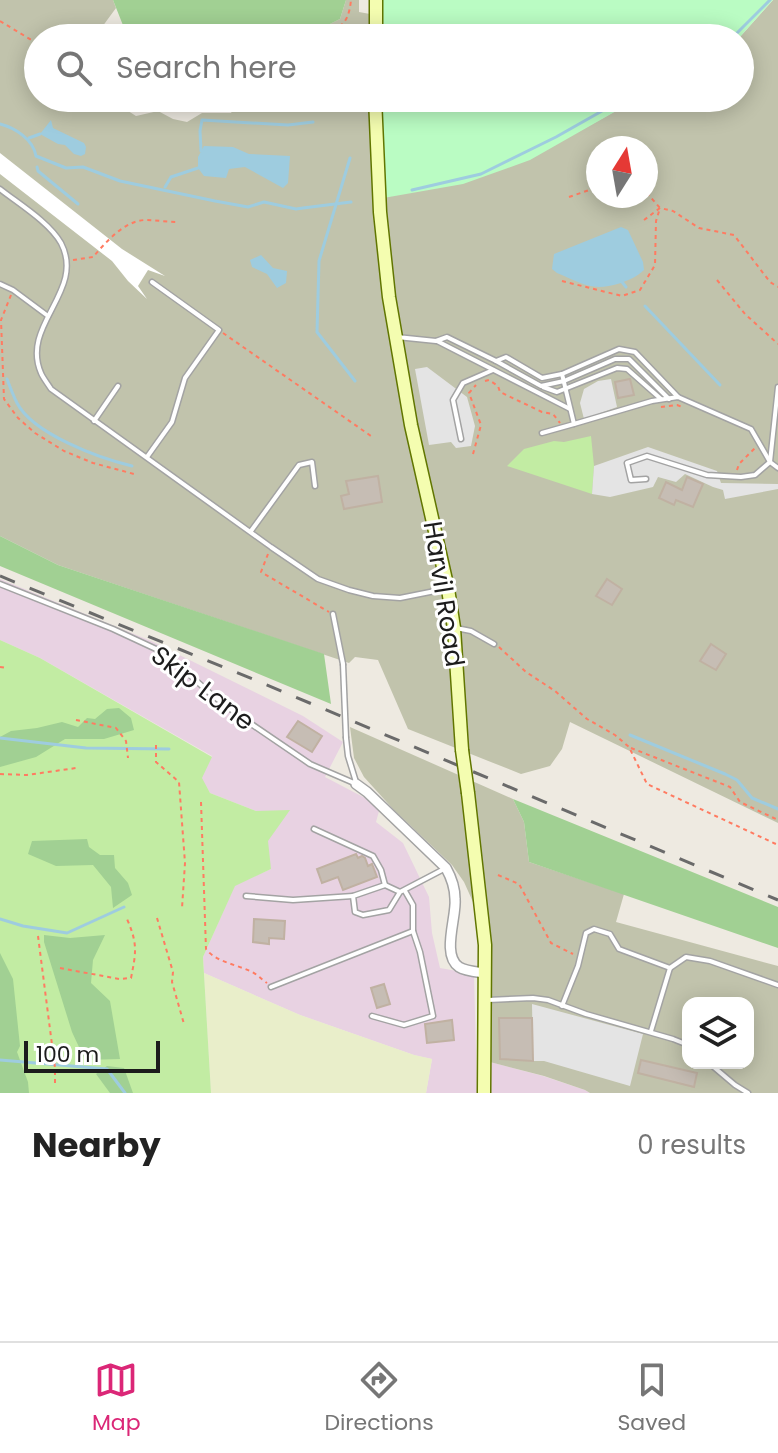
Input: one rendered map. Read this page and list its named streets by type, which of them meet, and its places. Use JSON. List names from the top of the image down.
{
  "streets": {
    "street": ["Harvil Road"],
    "lane": ["Skip Lane"]
  },
  "scale_bar": "100 m",
  "north": "top",
  "page": {
    "search": "Search here",
    "scale": "100 m",
    "heading": ["Nearby", "0 results"],
    "nav": ["Map", "Directions", "Saved"]
  }
}
